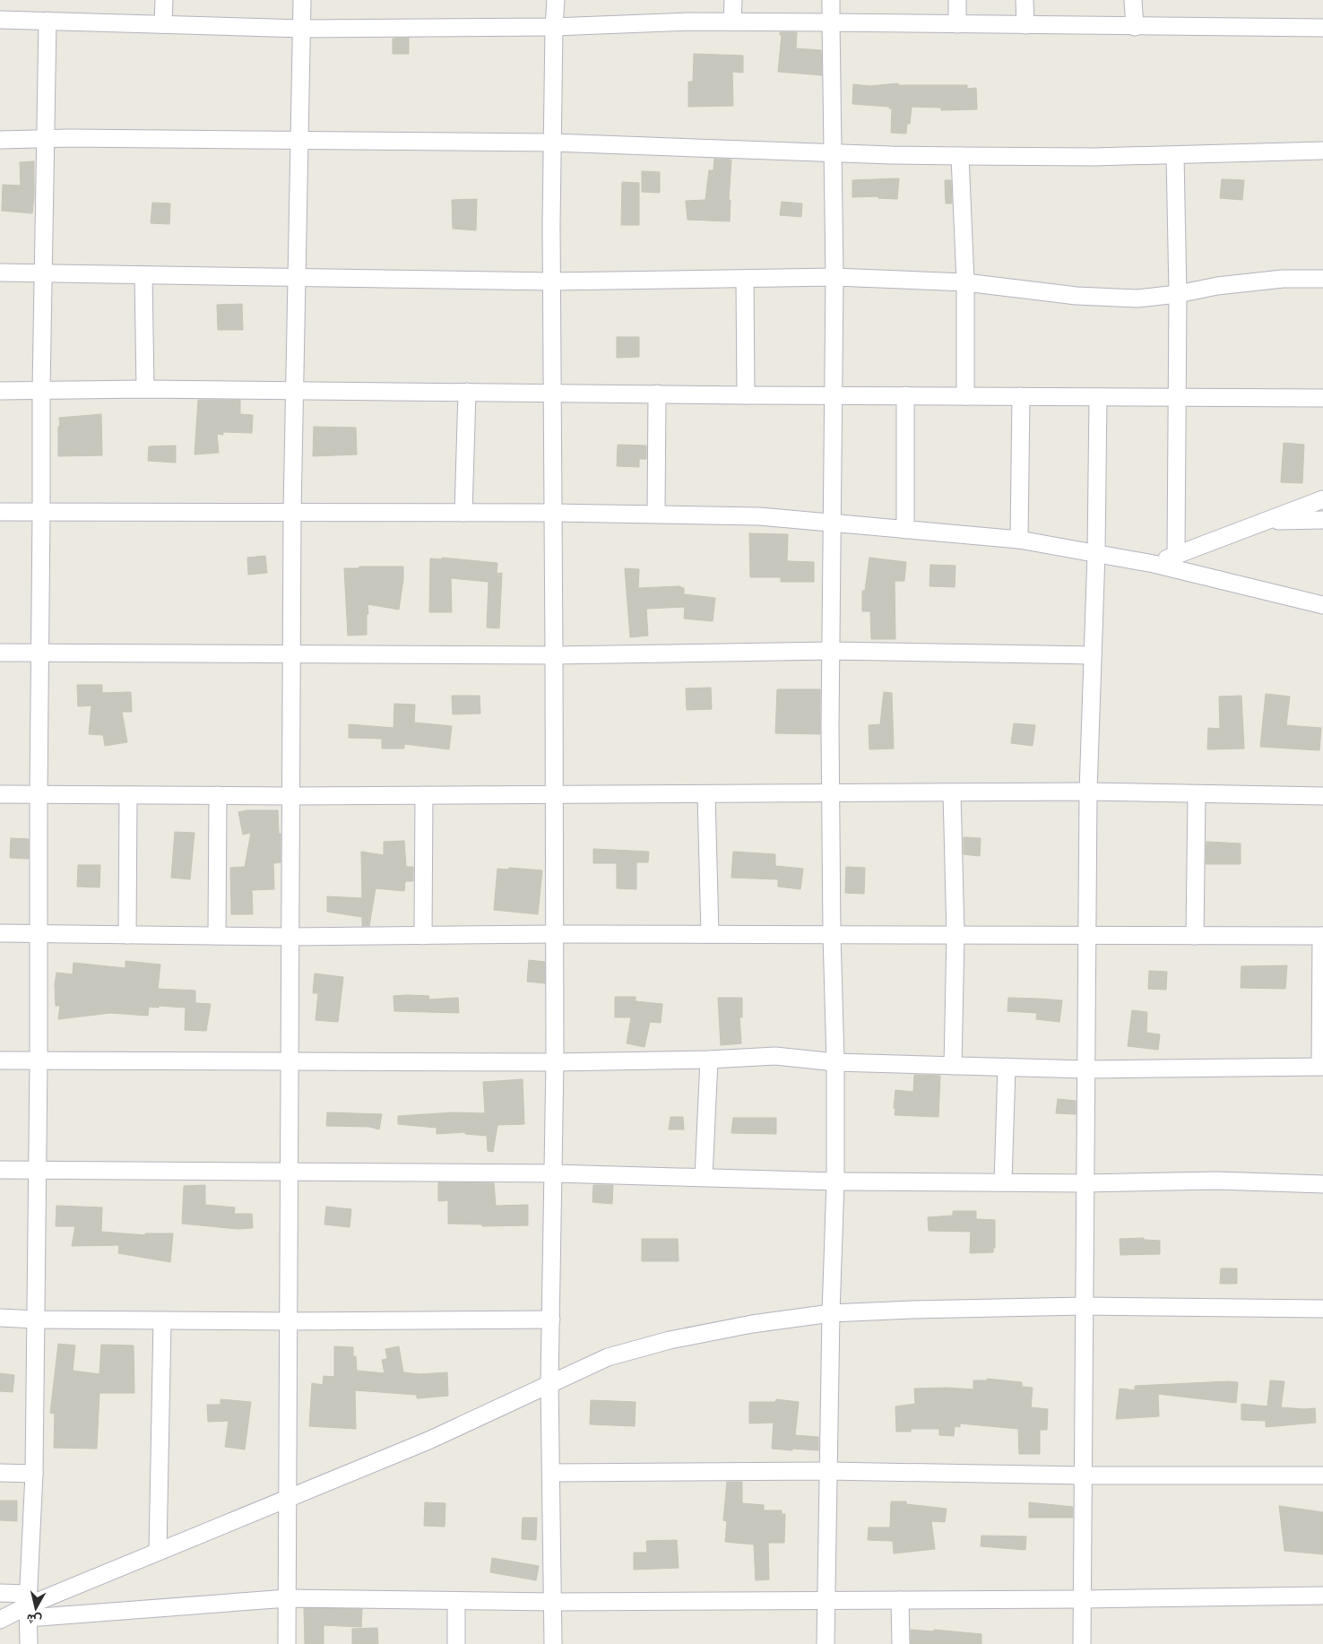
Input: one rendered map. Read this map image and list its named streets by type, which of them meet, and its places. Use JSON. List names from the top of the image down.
{
  "north": "bottom"
}
